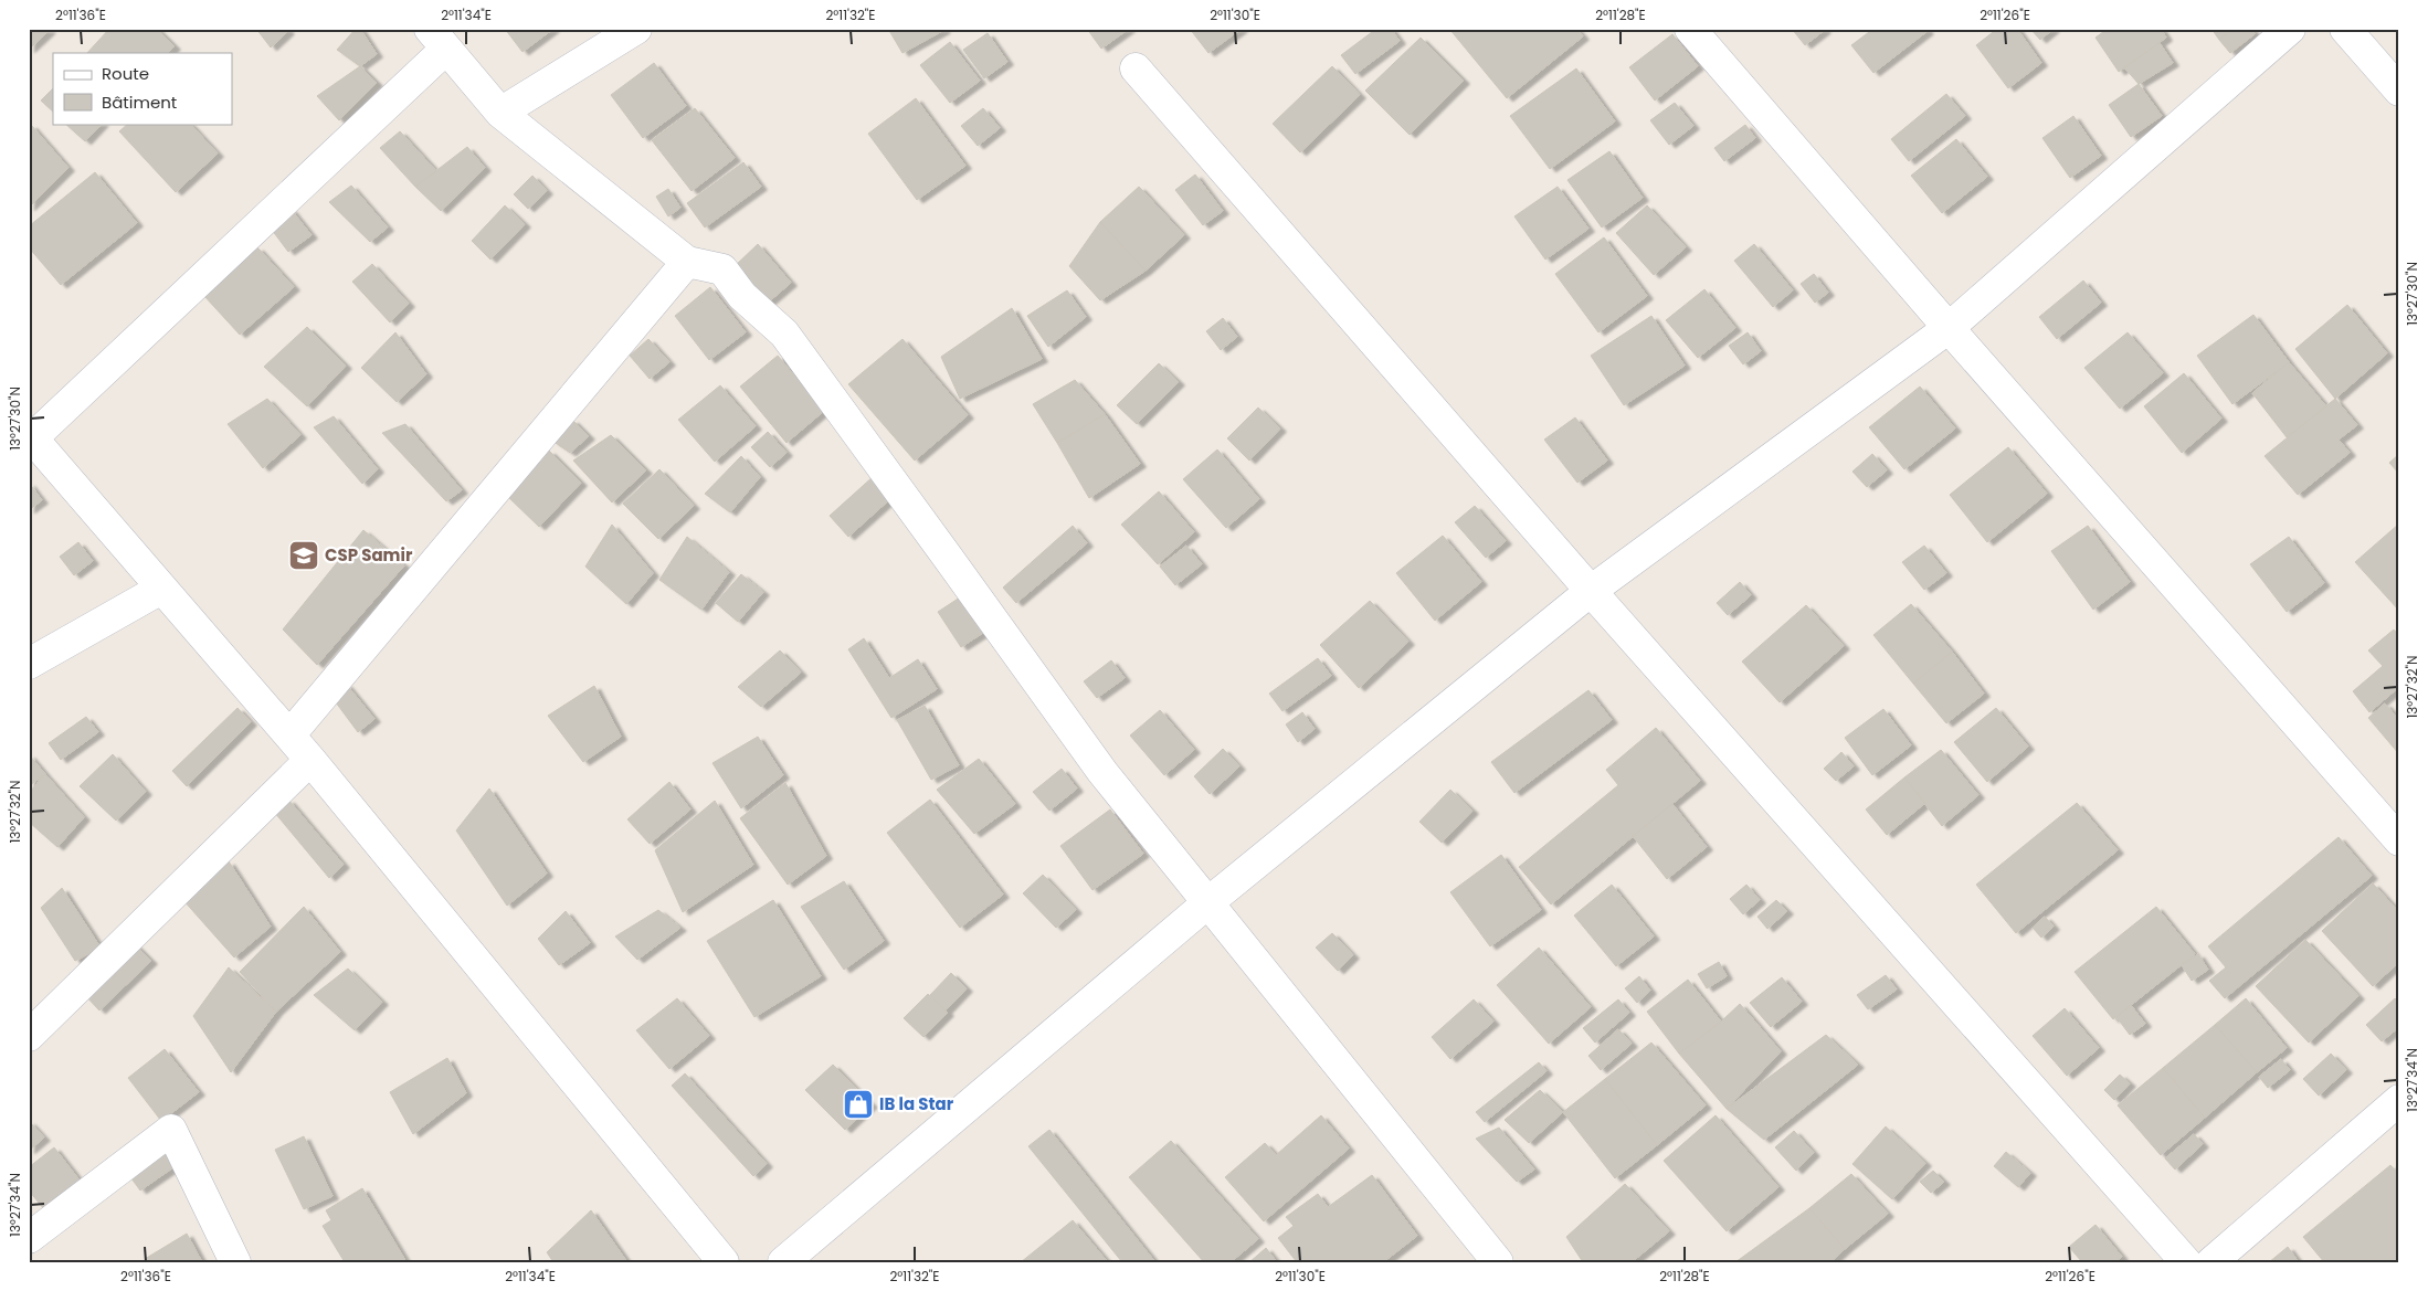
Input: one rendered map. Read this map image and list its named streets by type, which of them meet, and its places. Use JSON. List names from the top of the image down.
{
  "places": {
    "school or university": ["CSP Samir"],
    "shop": ["IB la Star"]
  },
  "legend": ["Route", "Bâtiment"],
  "coordinates": [
    "2°11'36\"E",
    "2°11'34\"E",
    "2°11'32\"E",
    "2°11'30\"E",
    "2°11'28\"E",
    "2°11'26\"E",
    "13°27'30\"N",
    "13°27'32\"N",
    "13°27'34\"N"
  ]
}
